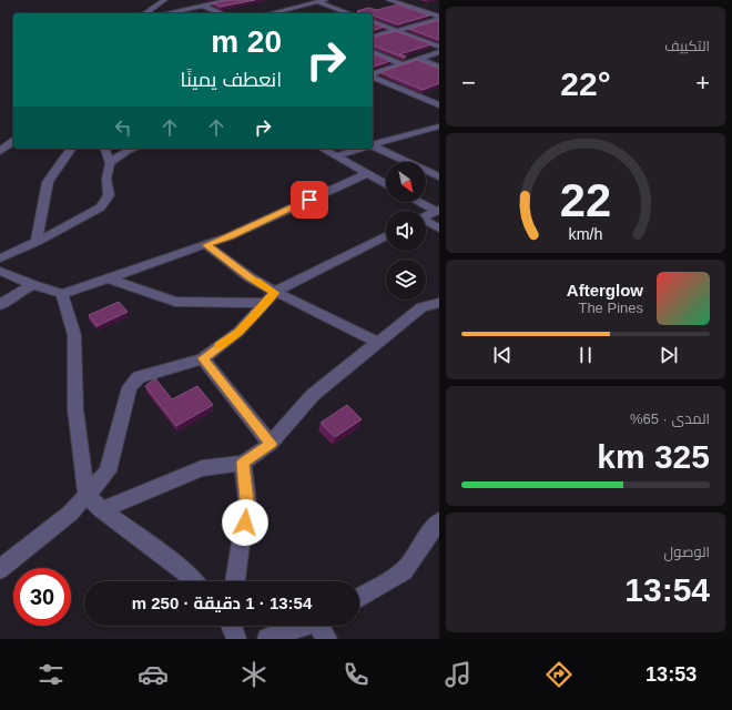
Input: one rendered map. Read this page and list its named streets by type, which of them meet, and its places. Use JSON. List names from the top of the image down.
{
  "north": "bottom right",
  "page": {
    "tile": [
      "التكييف",
      ["المدى · 65%", "325 km"],
      ["الوصول", "13:54"]
    ],
    "turn": ["20 m", "انعطف يمينًا"],
    "heat": ["−", "22°", "+"],
    "song": ["Afterglow", "The Pines"],
    "limit": "30",
    "trip": "13:54 · 1 دقيقة · 250 m",
    "tabs": "13:53",
    "gauge": ["22", "km/h"]
  }
}
